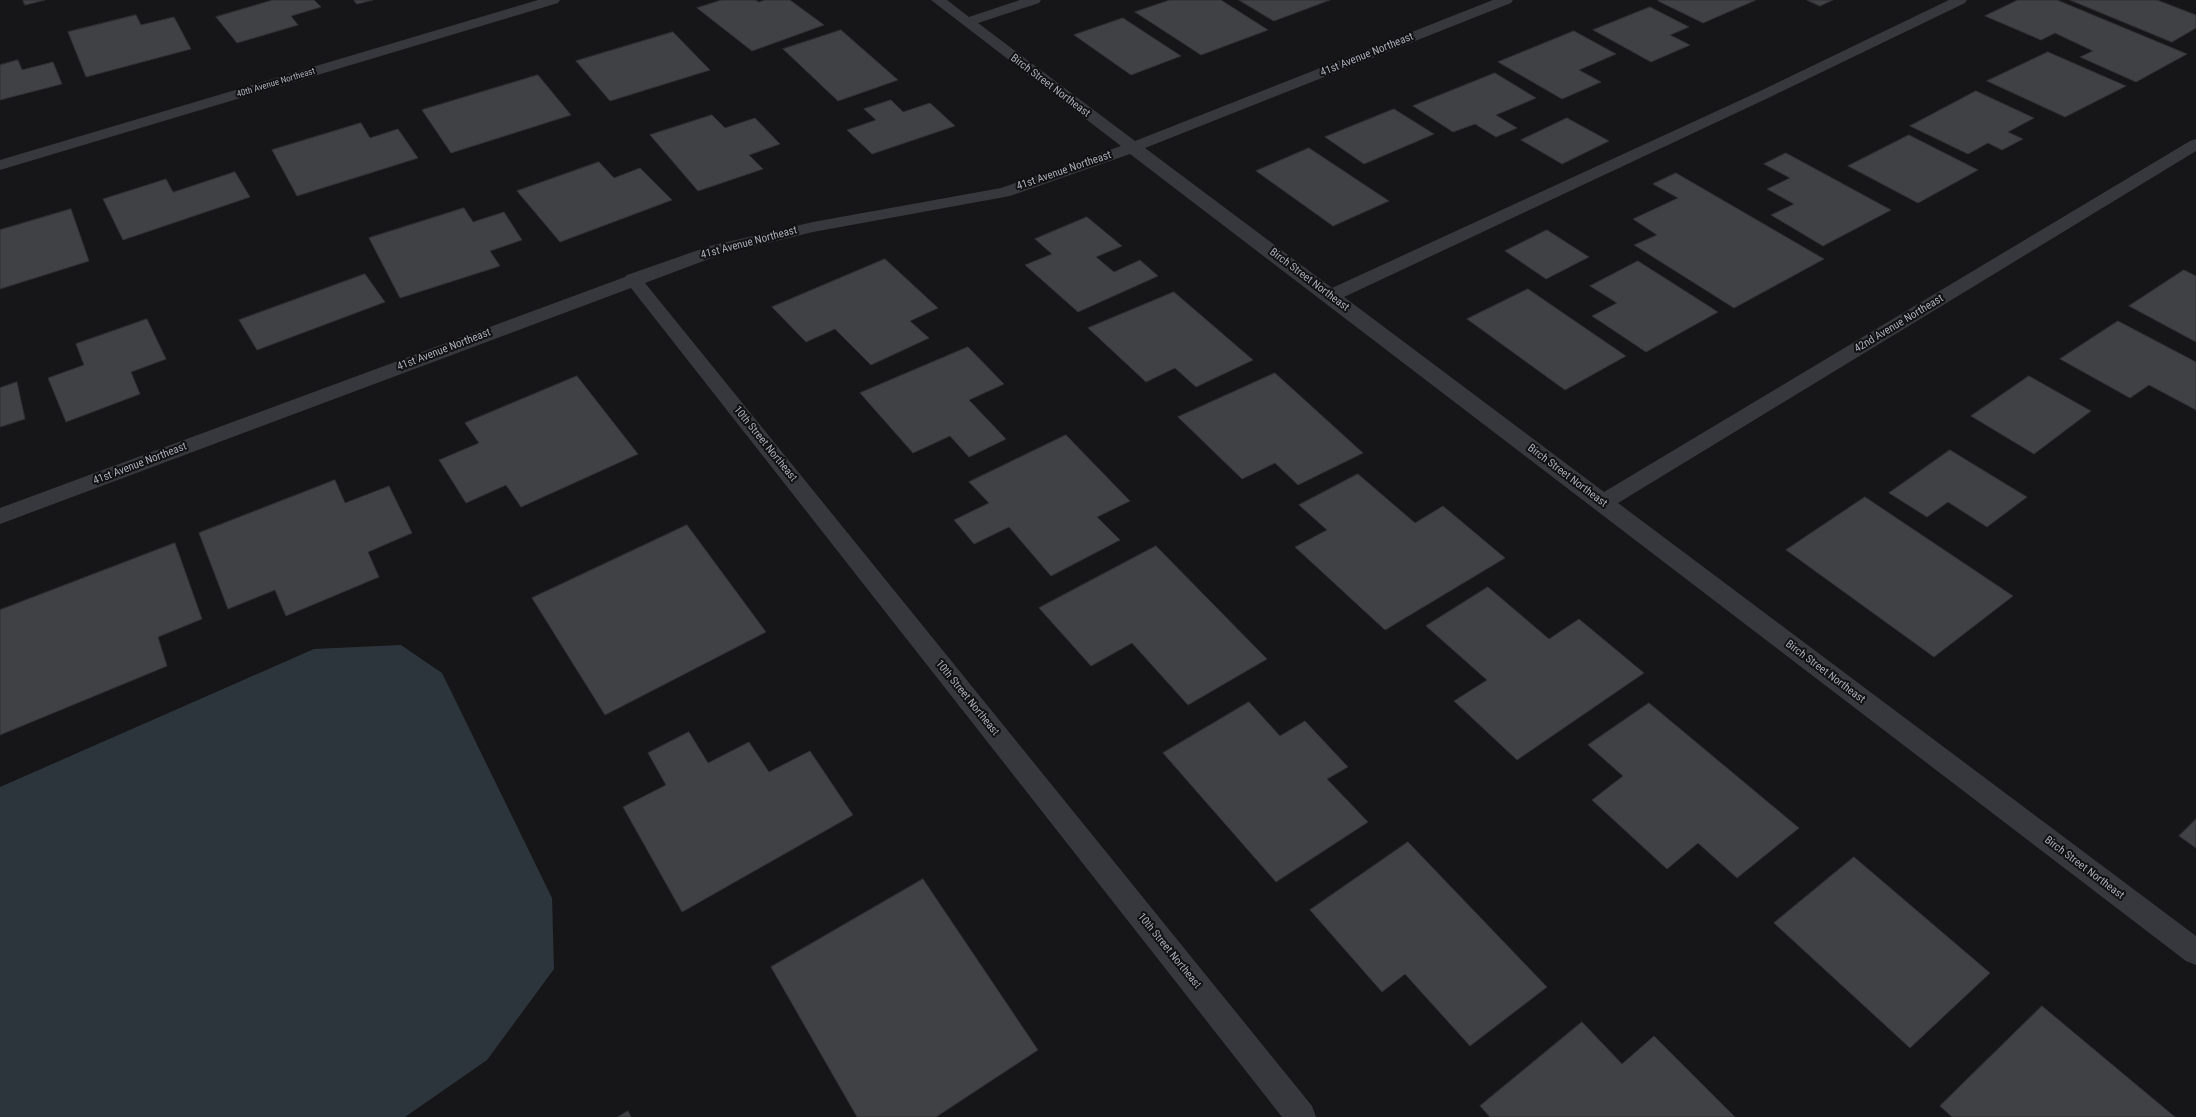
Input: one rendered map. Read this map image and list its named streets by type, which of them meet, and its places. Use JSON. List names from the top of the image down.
{
  "streets": {
    "street": [
      "41st Avenue Northeast",
      "40th Avenue Northeast",
      "Birch Street Northeast",
      "42nd Avenue Northeast",
      "10th Street Northeast"
    ]
  },
  "crossings": [
    ["41st Avenue Northeast", "Birch Street Northeast"],
    ["41st Avenue Northeast", "10th Street Northeast"],
    ["Birch Street Northeast", "42nd Avenue Northeast"]
  ]
}
